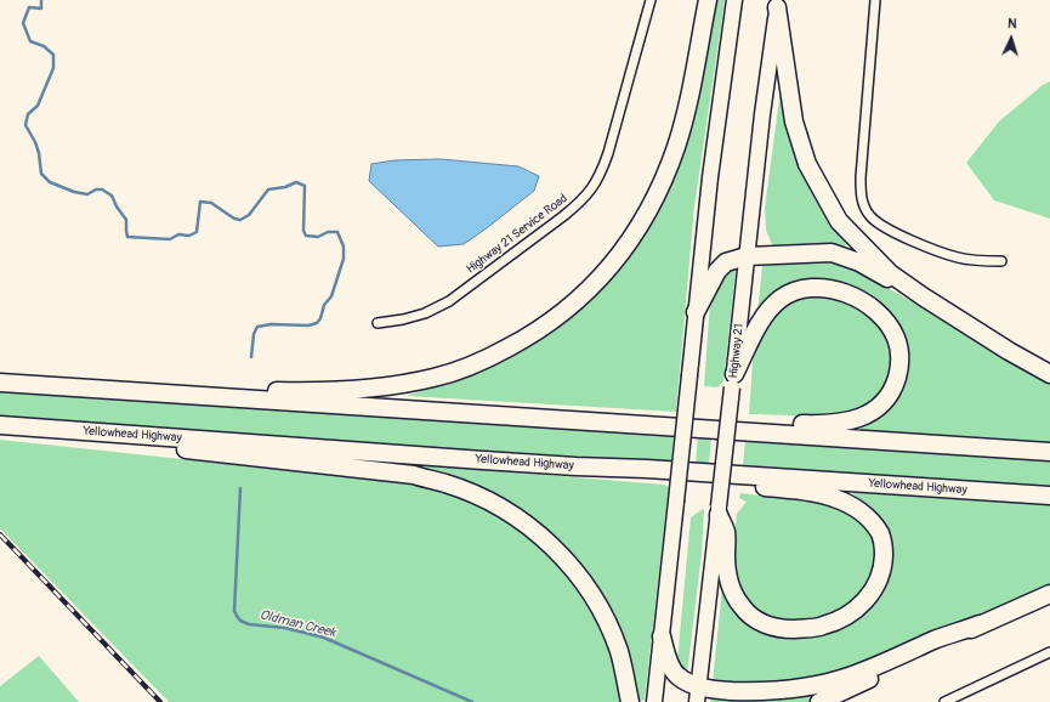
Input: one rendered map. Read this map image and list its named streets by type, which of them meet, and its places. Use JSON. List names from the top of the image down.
{
  "streets": {
    "highway": ["Yellowhead Highway"],
    "main road": ["Highway 21"],
    "street": ["Highway 21 Service Road"]
  },
  "water": ["Oldman Creek"],
  "north": "top"
}
